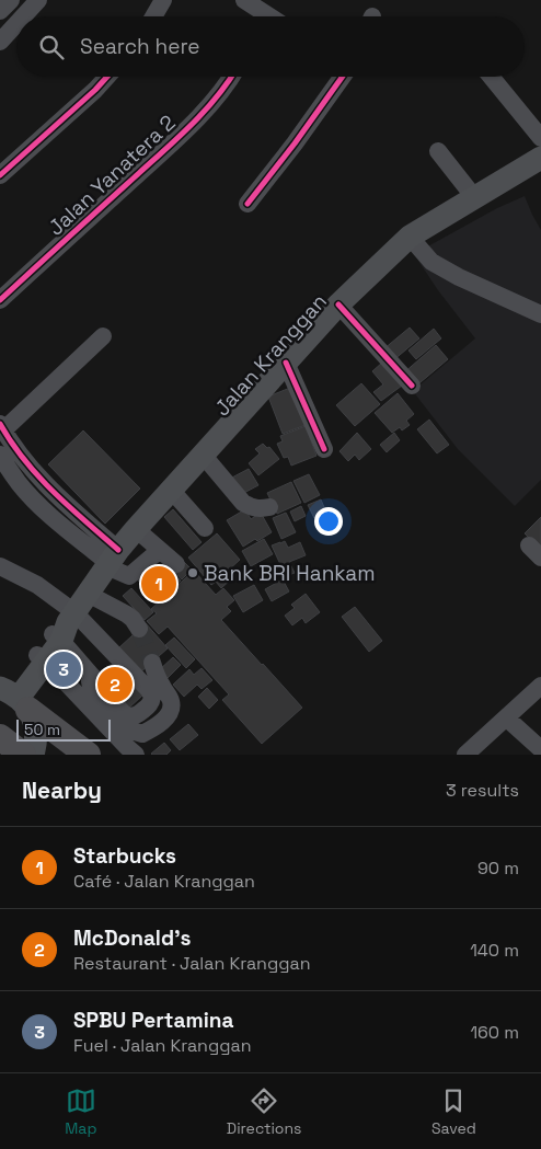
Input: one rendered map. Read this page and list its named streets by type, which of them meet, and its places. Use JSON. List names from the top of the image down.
{
  "streets": {
    "main road": ["Jalan Kranggan"],
    "street": ["Jalan Yanatera 2"]
  },
  "places": ["Bank BRI Hankam"],
  "scale_bar": "50 m",
  "page": {
    "search": "Search here",
    "pins": ["1", "3", "2"],
    "scale": "50 m",
    "heading": ["Nearby", "3 results"],
    "list": [
      {
        "mark": "1",
        "name": "Starbucks",
        "note": "Café · Jalan Kranggan",
        "value": "90 m"
      },
      {
        "mark": "2",
        "name": "McDonald's",
        "note": "Restaurant · Jalan Kranggan",
        "value": "140 m"
      },
      {
        "mark": "3",
        "name": "SPBU Pertamina",
        "note": "Fuel · Jalan Kranggan",
        "value": "160 m"
      }
    ],
    "nav": ["Map", "Directions", "Saved"]
  }
}
